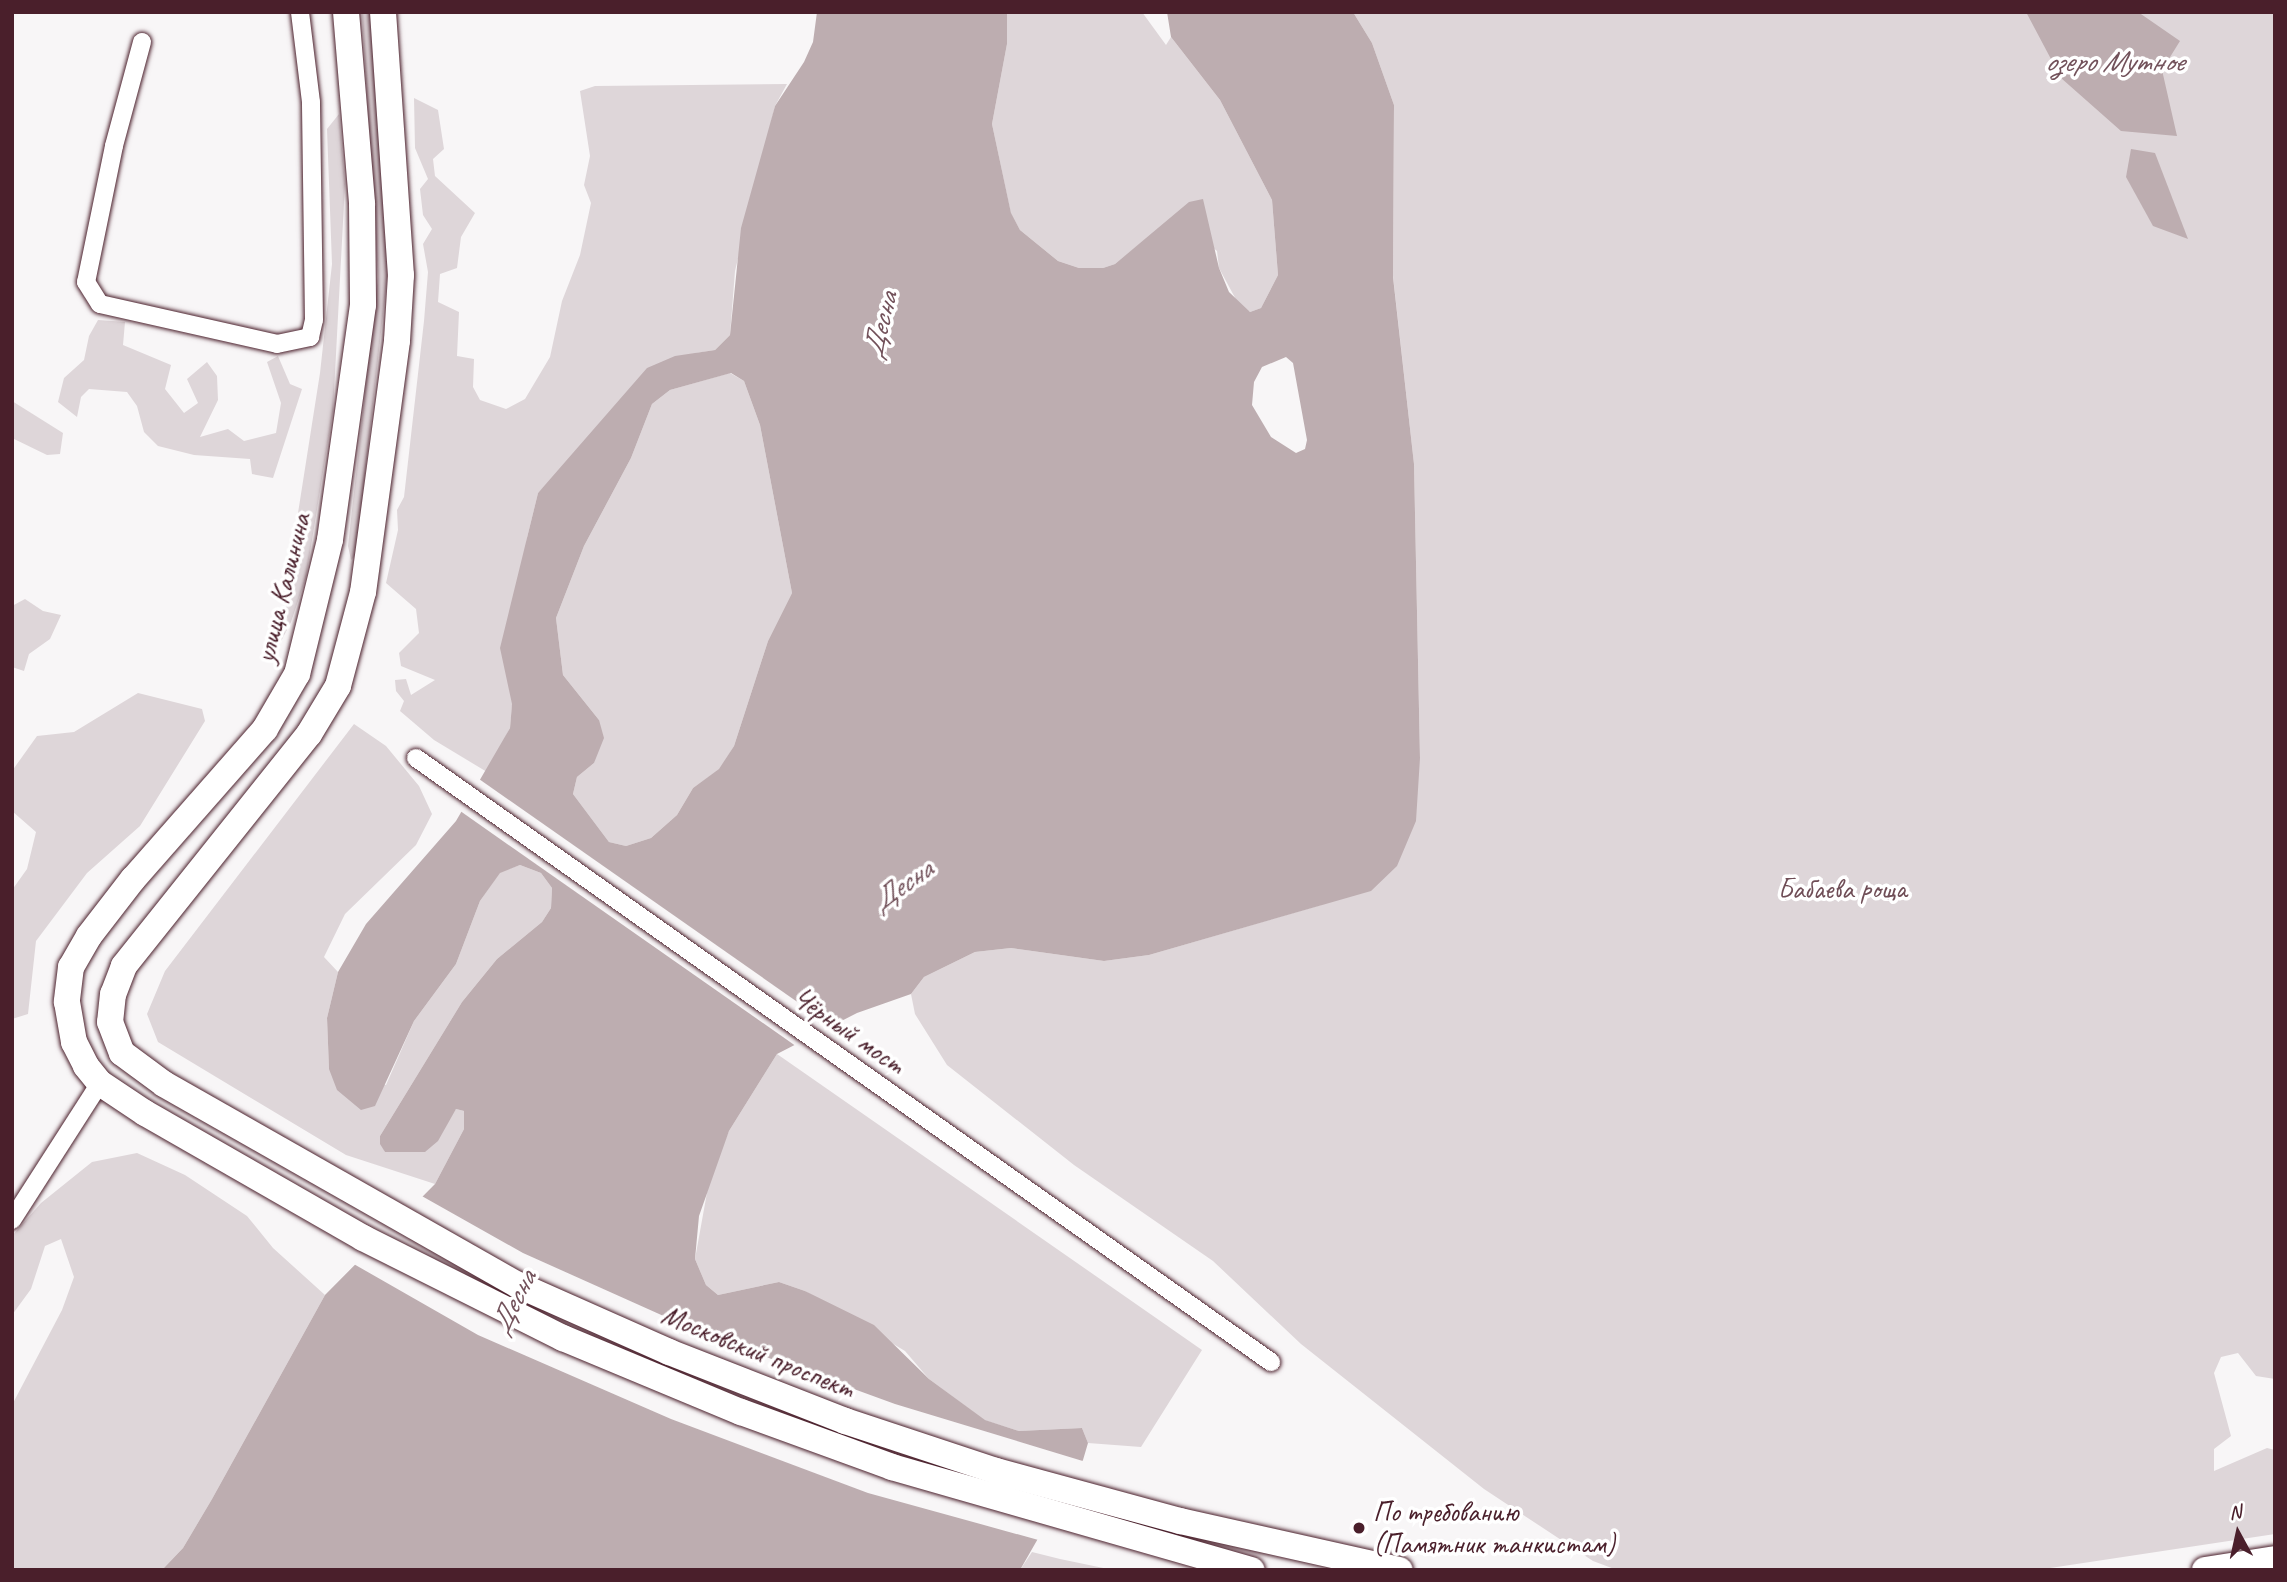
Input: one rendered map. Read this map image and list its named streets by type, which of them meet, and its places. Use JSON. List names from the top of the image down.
{
  "streets": {
    "main road": ["улица Калинина", "Московский проспект"],
    "street": ["Чёрный мост"]
  },
  "crossings": [
    ["улица Калинина", "Московский проспект"]
  ],
  "water": ["озеро Мутное", "Десна"],
  "parks": ["Бабаева роща"],
  "places": ["По требованию (Памятник танкистам)"],
  "north": "top"
}
